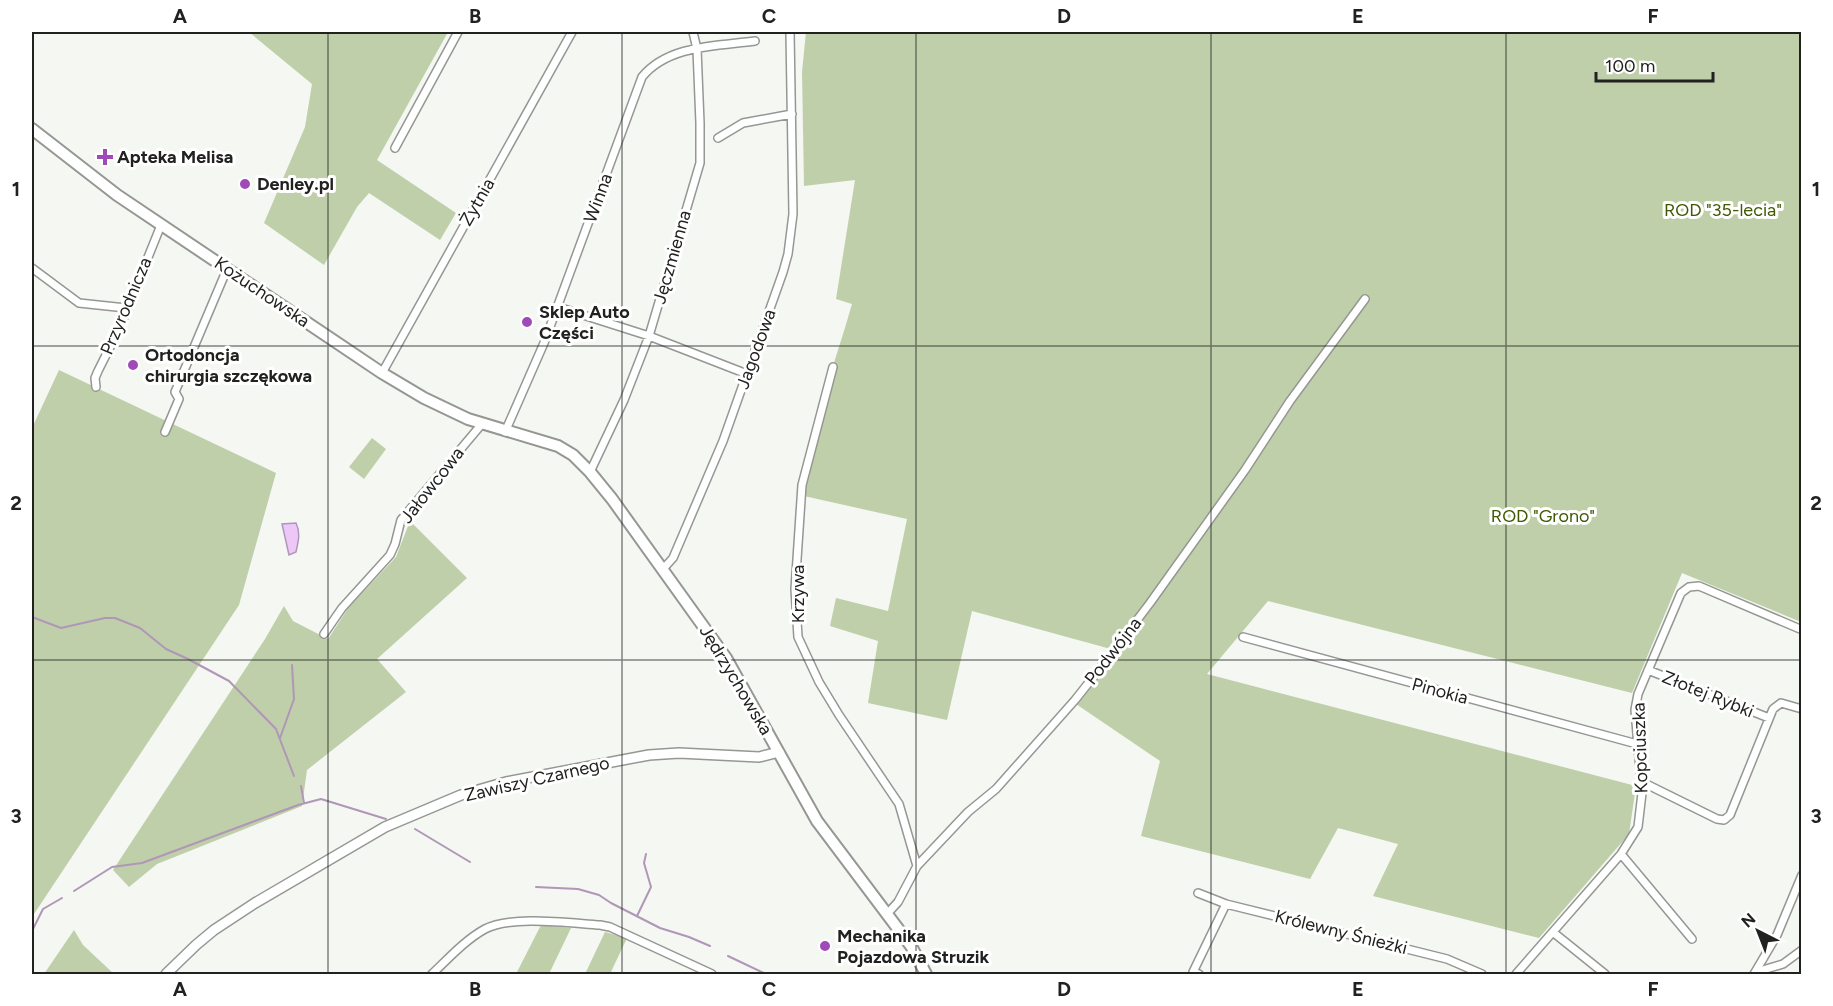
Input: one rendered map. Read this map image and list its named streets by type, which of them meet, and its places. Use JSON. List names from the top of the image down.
{
  "streets": {
    "main road": ["Kożuchowska", "Jędrzychowska"],
    "street": [
      "Winna",
      "Żytnia",
      "Jęczmienna",
      "Przyrodnicza",
      "Jagodowa",
      "Jałowcowa",
      "Krzywa",
      "Podwójna",
      "Pinokia",
      "Złotej Rybki",
      "Kopciuszka",
      "Zawiszy Czarnego",
      "Królewny Śnieżki"
    ]
  },
  "crossings": [
    ["Winna", "Jęczmienna"],
    ["Winna", "Kożuchowska"],
    ["Winna", "Jędrzychowska"],
    ["Żytnia", "Kożuchowska"],
    ["Jęczmienna", "Jędrzychowska"],
    ["Kożuchowska", "Przyrodnicza"],
    ["Kożuchowska", "Jałowcowa"],
    ["Kożuchowska", "Jędrzychowska"],
    ["Jagodowa", "Jędrzychowska"],
    ["Krzywa", "Podwójna"],
    ["Podwójna", "Jędrzychowska"],
    ["Jędrzychowska", "Zawiszy Czarnego"],
    ["Pinokia", "Kopciuszka"],
    ["Złotej Rybki", "Kopciuszka"]
  ],
  "parks": ["ROD \"35-lecia\"", "ROD \"Grono\""],
  "places": {
    "health": ["Apteka Melisa"],
    "other": [
      "Denley.pl",
      "Sklep Auto Części",
      "Ortodoncja chirurgia szczękowa",
      "Mechanika Pojazdowa Struzik"
    ]
  },
  "scale_bar": "100 m",
  "north": "top left",
  "grid": {
    "columns": [
      "A",
      "B",
      "C",
      "D",
      "E",
      "F"
    ],
    "rows": ["1", "2", "3"]
  }
}
